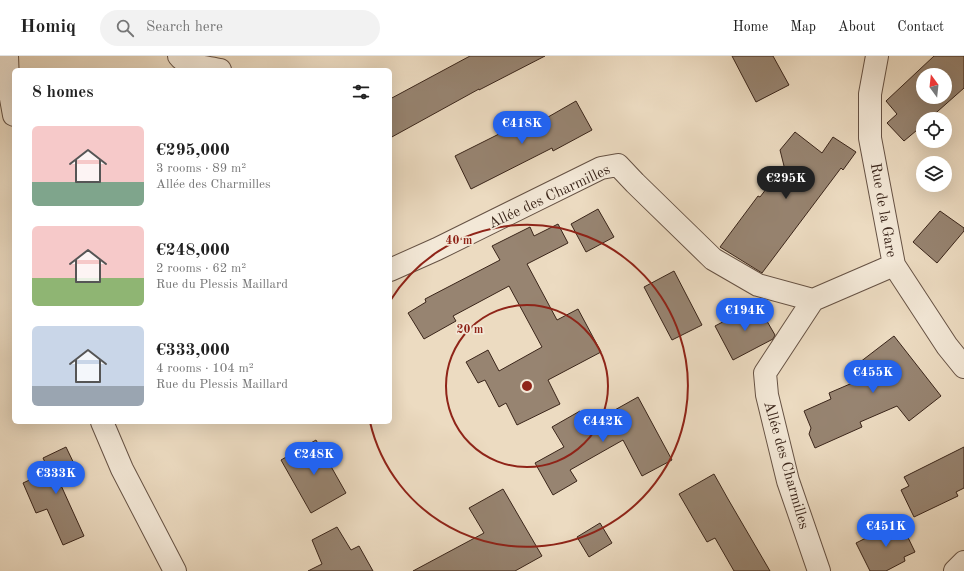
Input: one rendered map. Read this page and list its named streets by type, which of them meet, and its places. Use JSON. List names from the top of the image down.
{
  "streets": {
    "street": ["Allée des Charmilles", "Rue de la Gare"]
  },
  "north": "top",
  "page": {
    "header": "Homiq",
    "search": "Search here",
    "nav": [
      "Home",
      "Map",
      "About",
      "Contact"
    ],
    "heading": "8 homes",
    "price": [
      "€418K",
      "€295K",
      "€194K",
      "€455K",
      "€442K",
      "€248K",
      "€333K",
      "€451K"
    ],
    "list": [
      {
        "name": "€295,000",
        "note": "3 rooms · 89 m² · Allée des Charmilles"
      },
      {
        "name": "€248,000",
        "note": "2 rooms · 62 m² · Rue du Plessis Maillard"
      },
      {
        "name": "€333,000",
        "note": "4 rooms · 104 m² · Rue du Plessis Maillard"
      }
    ]
  },
  "rings": ["40 m", "20 m"]
}
